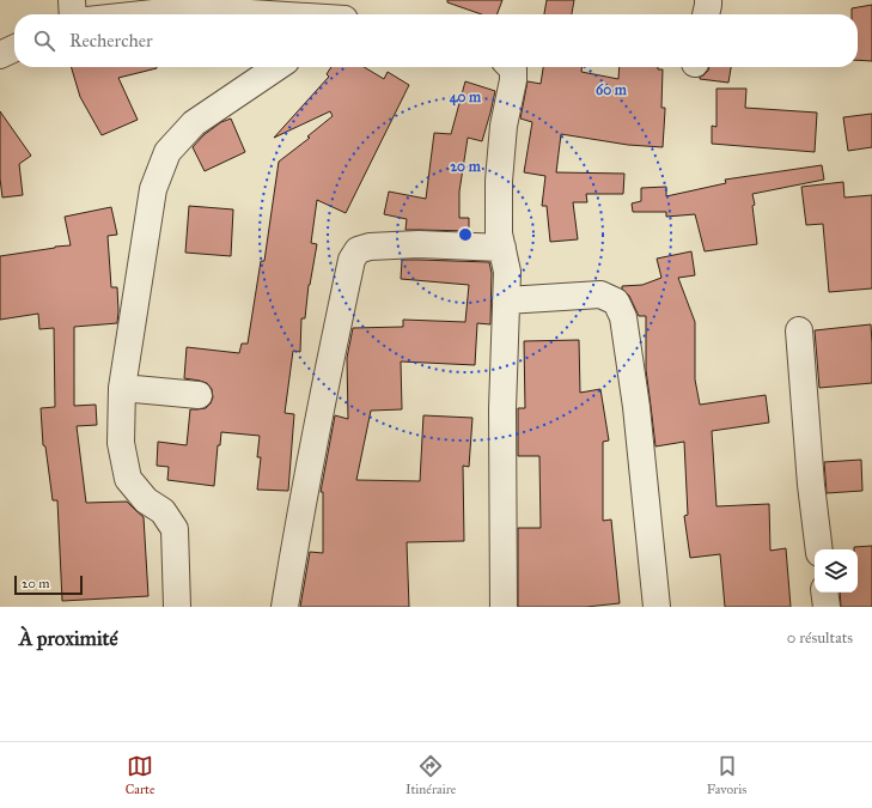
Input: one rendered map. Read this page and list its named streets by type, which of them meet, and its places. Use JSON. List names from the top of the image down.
{
  "scale_bar": "20 m",
  "page": {
    "search": "Rechercher",
    "scale": "20 m",
    "heading": ["À proximité", "0 résultats"],
    "nav": ["Carte", "Itinéraire", "Favoris"]
  },
  "rings": ["60 m", "40 m", "20 m"]
}
